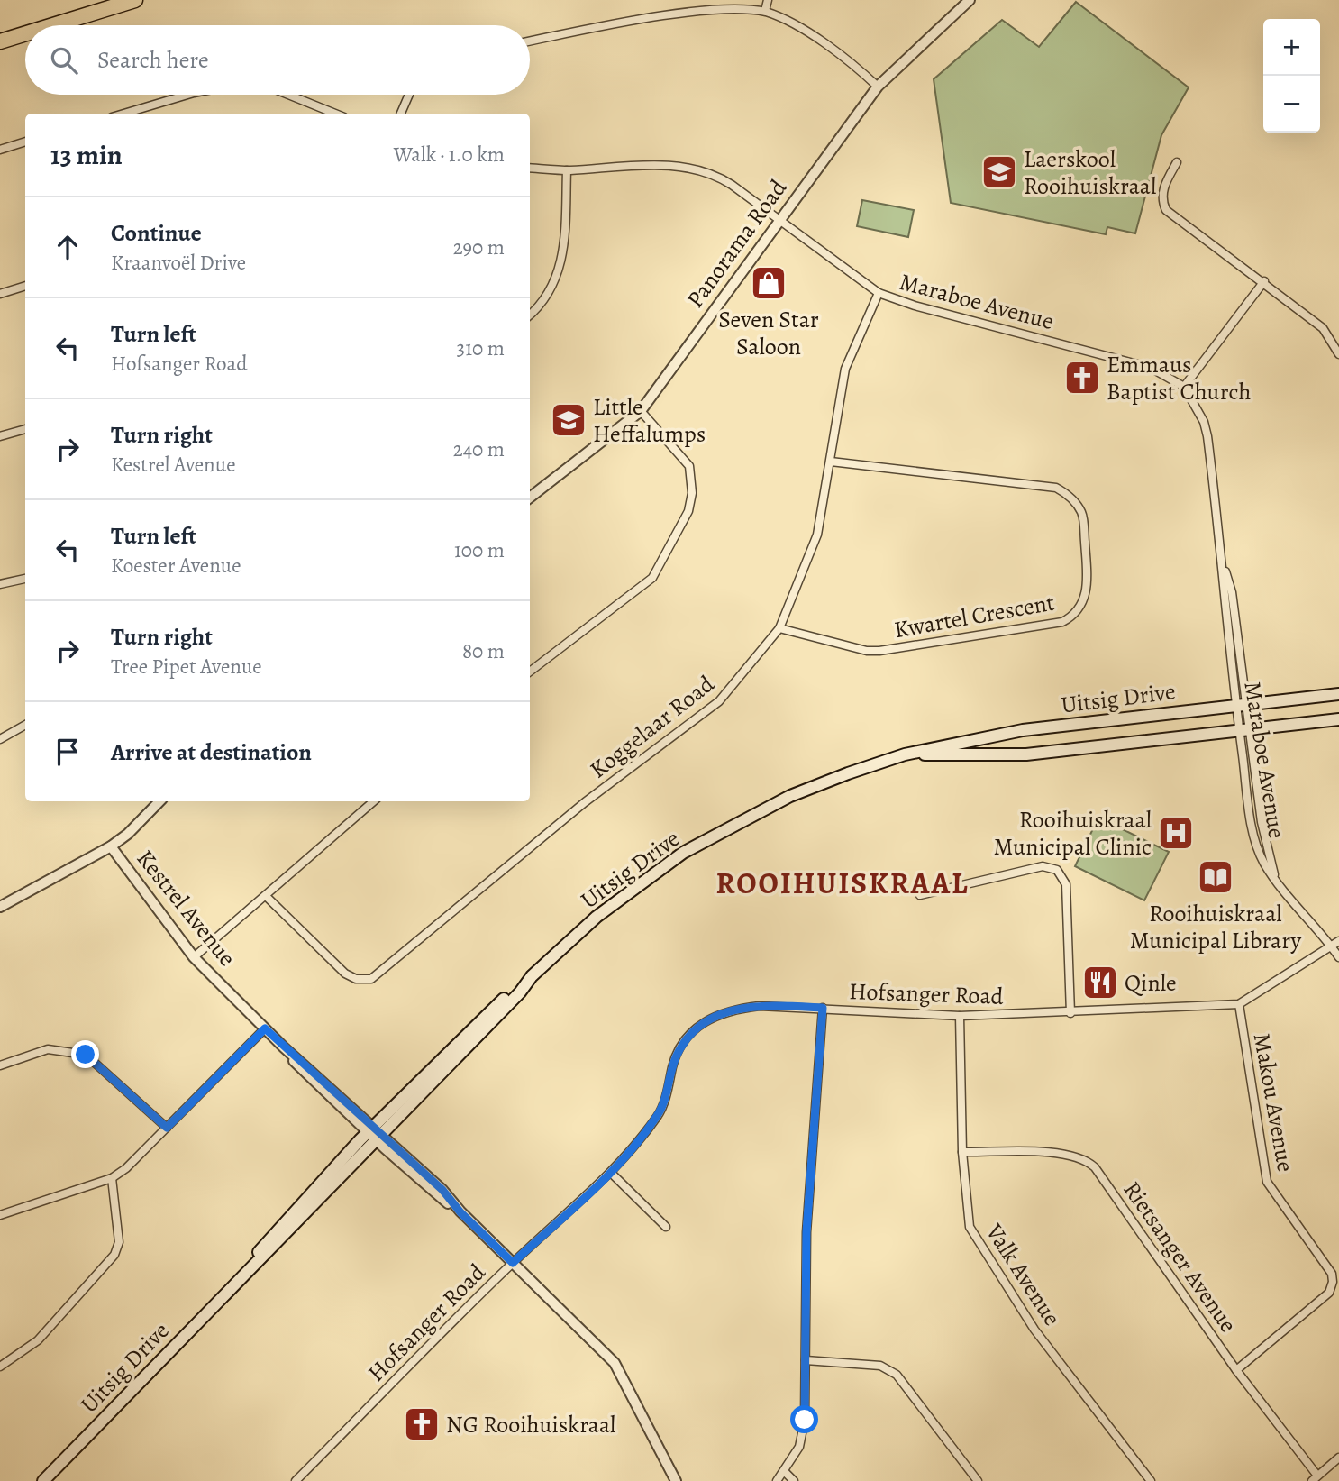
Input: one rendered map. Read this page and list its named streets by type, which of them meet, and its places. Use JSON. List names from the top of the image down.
{
  "streets": {
    "main road": ["Uitsig Drive"],
    "street": [
      "Panorama Road",
      "Maraboe Avenue",
      "Kwartel Crescent",
      "Koggelaar Road",
      "Kestrel Avenue",
      "Hofsanger Road",
      "Makou Avenue",
      "Rietsanger Avenue",
      "Valk Avenue"
    ]
  },
  "crossings": [
    ["Panorama Road", "Maraboe Avenue"],
    ["Maraboe Avenue", "Uitsig Drive"],
    ["Maraboe Avenue", "Koggelaar Road"],
    ["Maraboe Avenue", "Hofsanger Road"],
    ["Kwartel Crescent", "Koggelaar Road"],
    ["Uitsig Drive", "Kestrel Avenue"],
    ["Kestrel Avenue", "Hofsanger Road"],
    ["Hofsanger Road", "Makou Avenue"],
    ["Hofsanger Road", "Valk Avenue"],
    ["Makou Avenue", "Rietsanger Avenue"],
    ["Rietsanger Avenue", "Valk Avenue"]
  ],
  "districts": ["ROOIHUISKRAAL"],
  "places": {
    "school or university": ["Laerskool Rooihuiskraal", "Little Heffalumps"],
    "shop": ["Seven Star Saloon"],
    "church": ["Emmaus Baptist Church", "NG Rooihuiskraal"],
    "hospital": ["Rooihuiskraal Municipal Clinic"],
    "library": ["Rooihuiskraal Municipal Library"],
    "restaurant": ["Qinle"]
  },
  "page": {
    "map_buttons": ["+", "−"],
    "search": "Search here",
    "heading": ["13 min", "Walk · 1.0 km"],
    "list": [
      ["Continue", "Kraanvoël Drive", "290 m"],
      ["Turn left", "Hofsanger Road", "310 m"],
      ["Turn right", "Kestrel Avenue", "240 m"],
      ["Turn left", "Koester Avenue", "100 m"],
      ["Turn right", "Tree Pipet Avenue", "80 m"],
      "Arrive at destination"
    ]
  }
}
